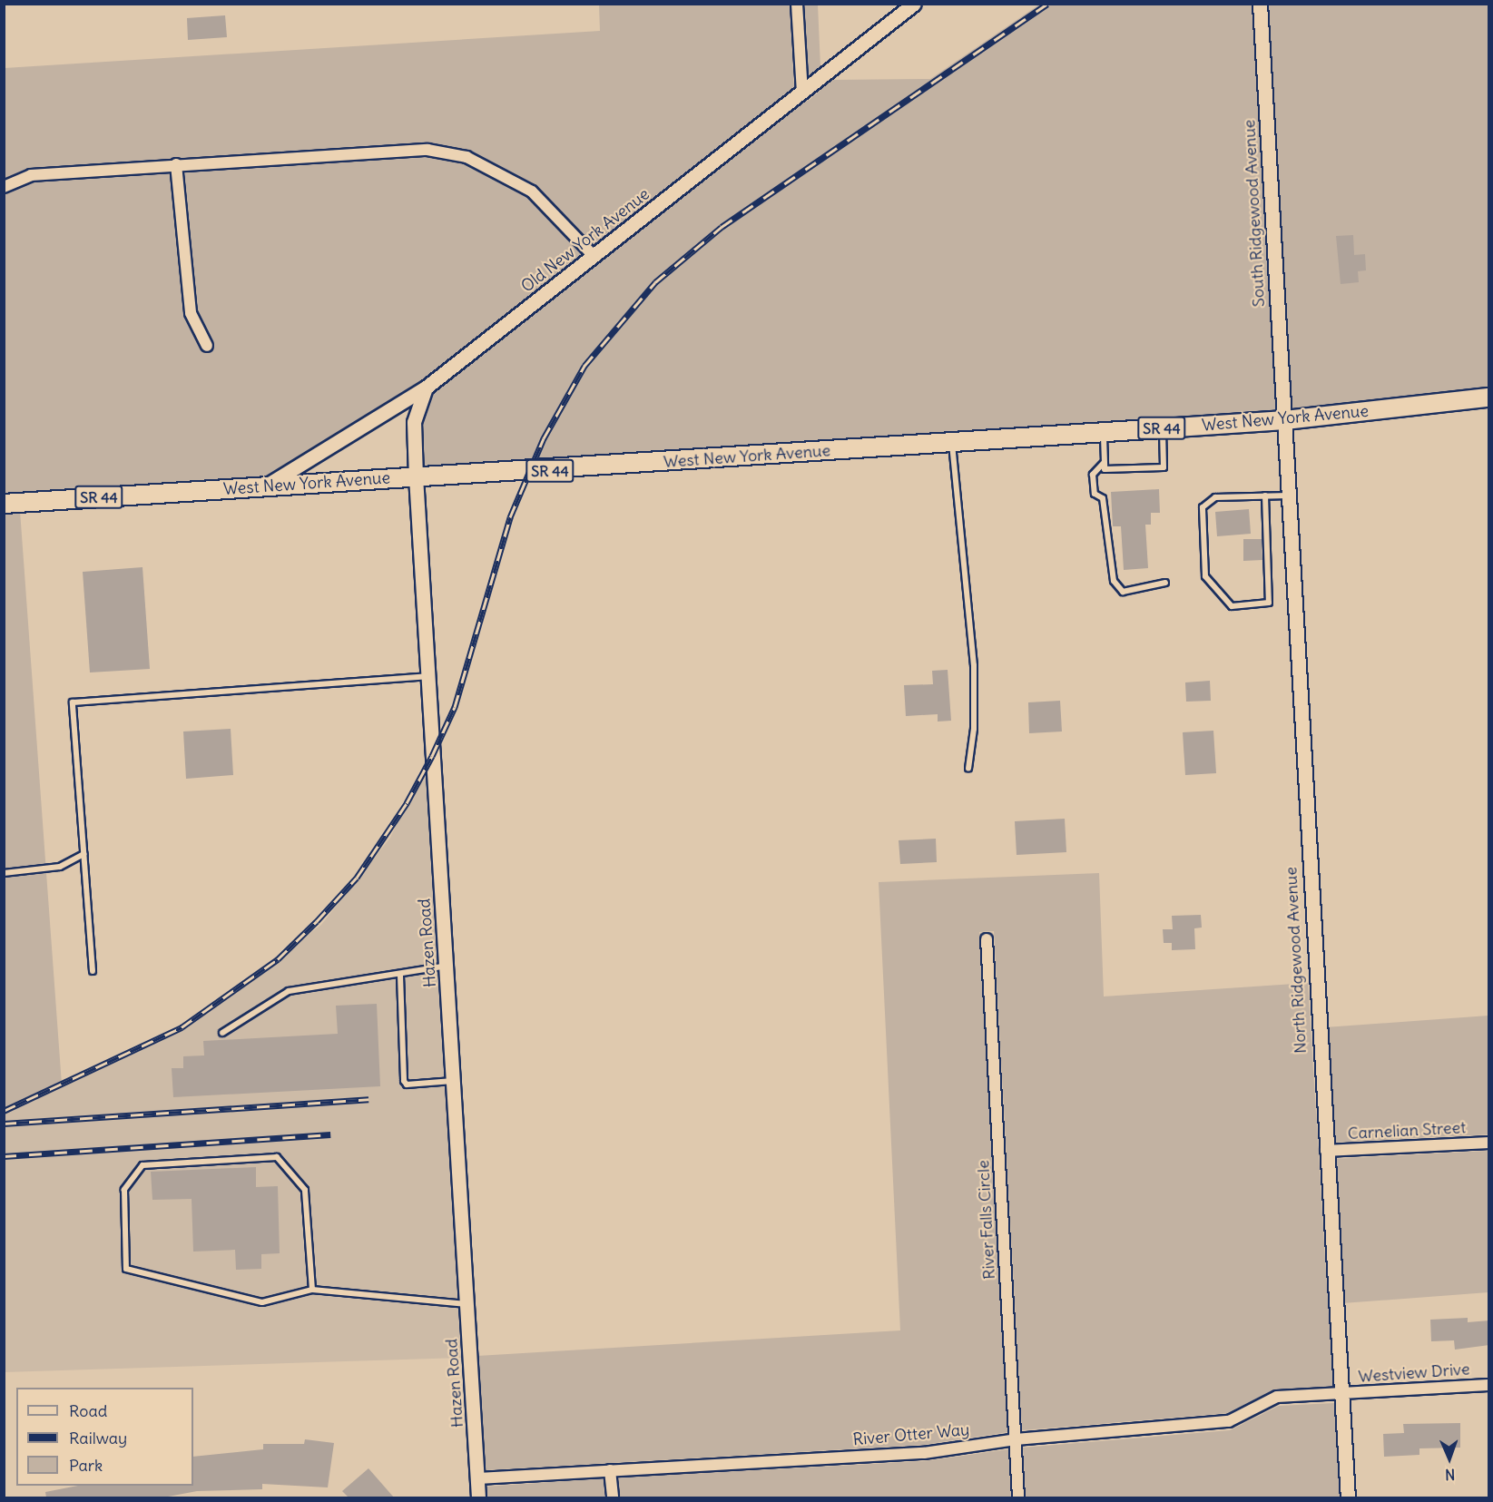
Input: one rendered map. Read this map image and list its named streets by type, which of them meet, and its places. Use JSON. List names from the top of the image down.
{
  "streets": {
    "main road": ["West New York Avenue", "SR 44"],
    "street": [
      "South Ridgewood Avenue",
      "Old New York Avenue",
      "Hazen Road",
      "North Ridgewood Avenue",
      "Carnelian Street",
      "River Falls Circle",
      "Westview Drive",
      "River Otter Way"
    ]
  },
  "crossings": [
    ["South Ridgewood Avenue", "West New York Avenue"],
    ["South Ridgewood Avenue", "North Ridgewood Avenue"],
    ["Old New York Avenue", "West New York Avenue"],
    ["Old New York Avenue", "Hazen Road"],
    ["West New York Avenue", "Hazen Road"],
    ["West New York Avenue", "North Ridgewood Avenue"],
    ["Hazen Road", "River Otter Way"],
    ["North Ridgewood Avenue", "Carnelian Street"],
    ["North Ridgewood Avenue", "Westview Drive"],
    ["North Ridgewood Avenue", "River Otter Way"],
    ["River Falls Circle", "River Otter Way"],
    ["Westview Drive", "River Otter Way"]
  ],
  "legend": ["Road", "Railway", "Park"],
  "north": "bottom"
}
